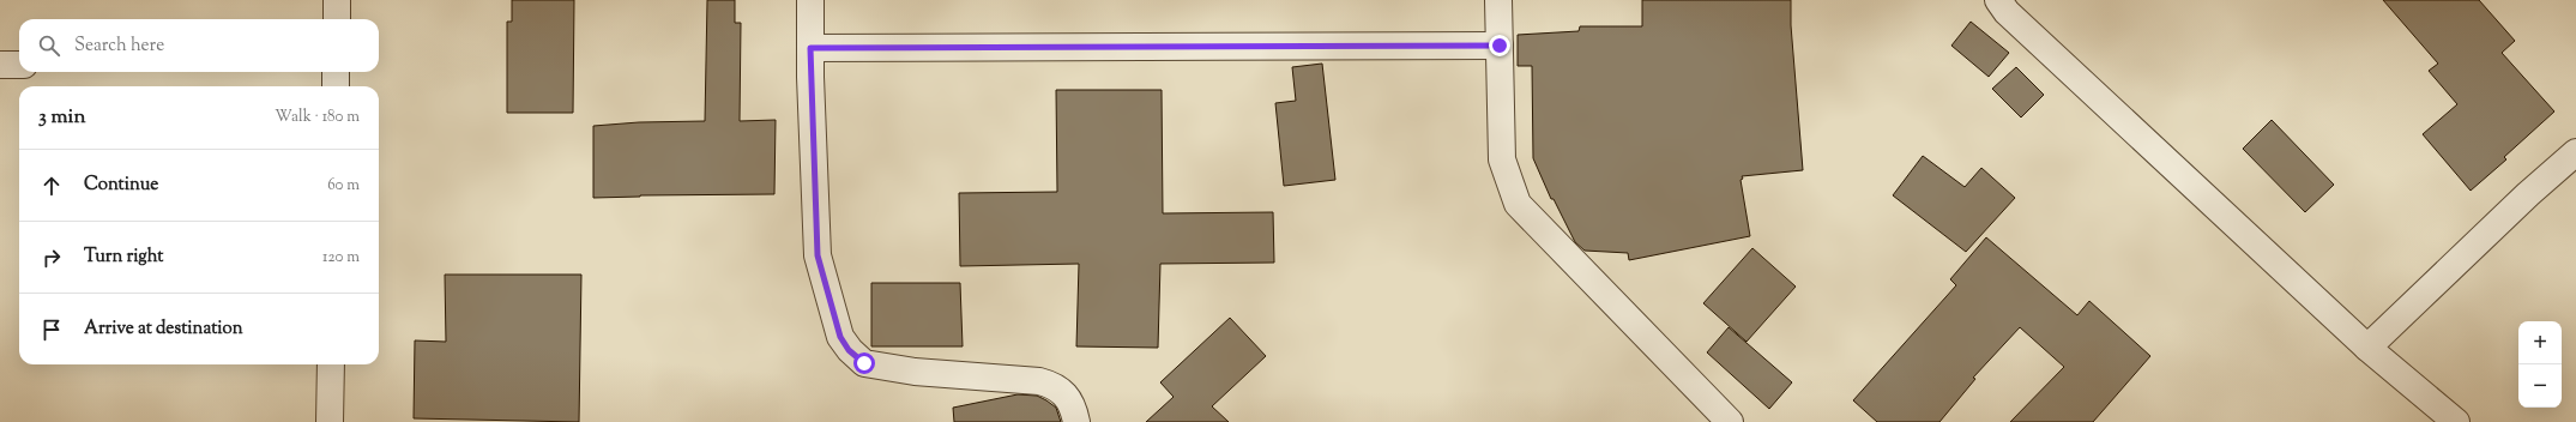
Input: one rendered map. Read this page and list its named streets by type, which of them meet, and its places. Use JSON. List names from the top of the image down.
{
  "page": {
    "search": "Search here",
    "heading": ["3 min", "Walk · 180 m"],
    "list": [
      ["Continue", "60 m"],
      ["Turn right", "120 m"],
      "Arrive at destination"
    ],
    "map_buttons": ["+", "−"]
  }
}
